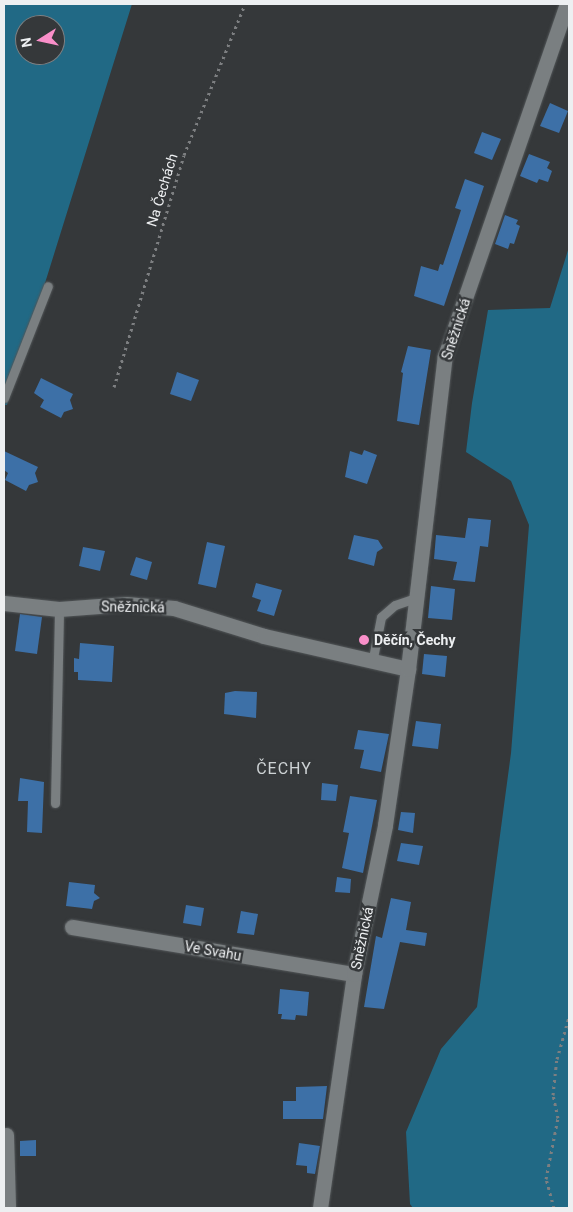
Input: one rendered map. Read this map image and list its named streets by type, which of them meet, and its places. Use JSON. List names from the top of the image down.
{
  "streets": {
    "street": ["Sněžnická", "Ve Svahu"],
    "path": ["Na Čechách"]
  },
  "crossings": [
    ["Sněžnická", "Ve Svahu"]
  ],
  "districts": ["ČECHY"],
  "places": ["Děčín, Čechy"],
  "north": "left"
}
